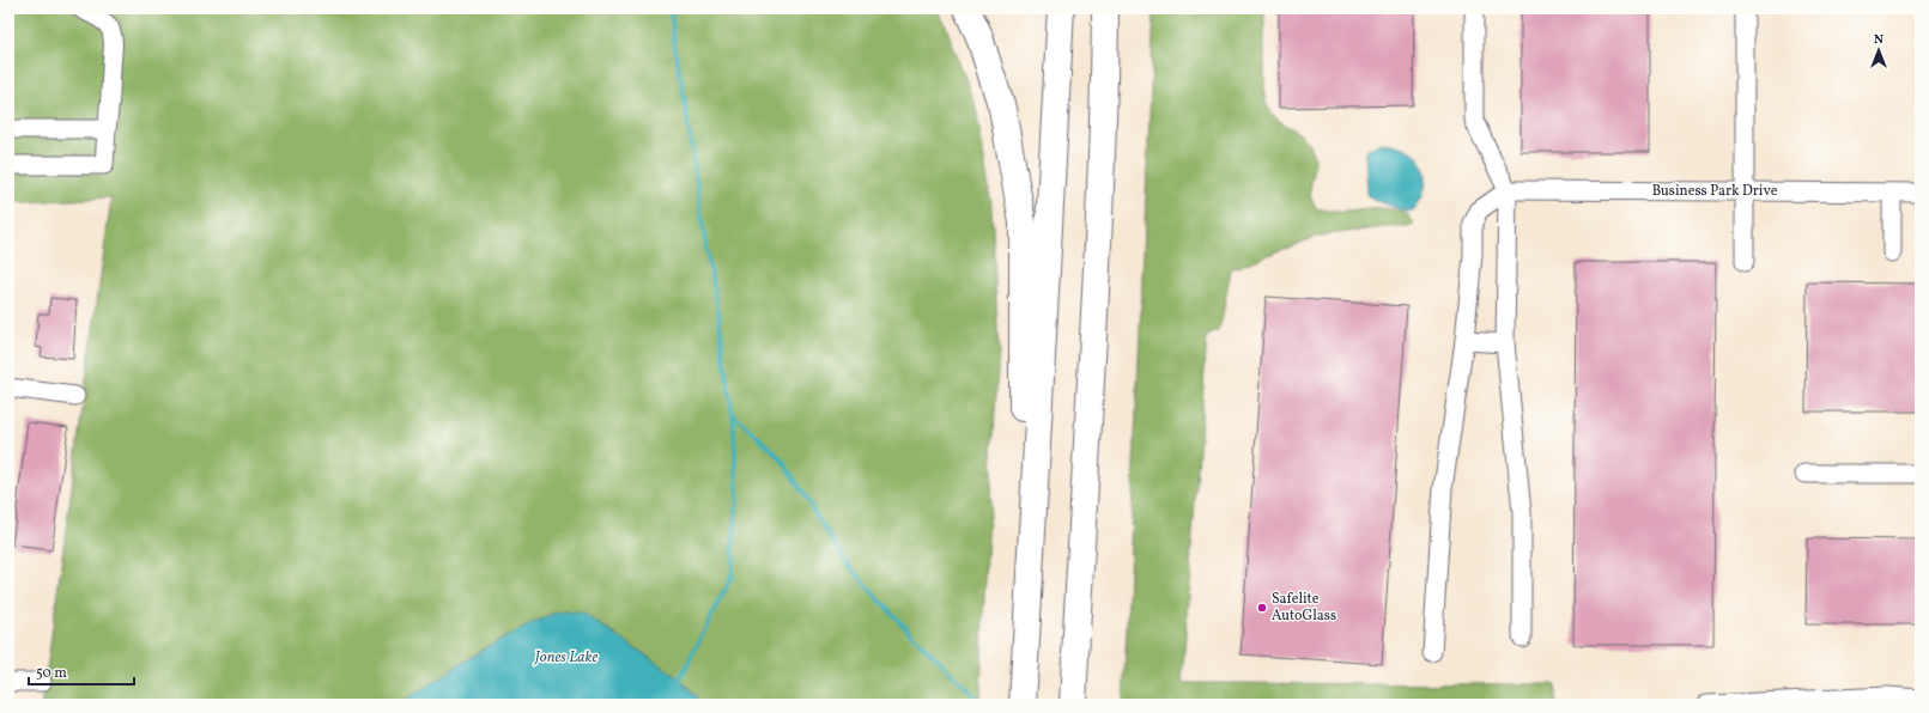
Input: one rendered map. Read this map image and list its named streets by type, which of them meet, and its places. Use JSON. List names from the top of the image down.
{
  "streets": {
    "street": ["Business Park Drive"]
  },
  "water": ["Jones Lake"],
  "places": ["Safelite AutoGlass"],
  "scale_bar": "50 m",
  "north": "top"
}
